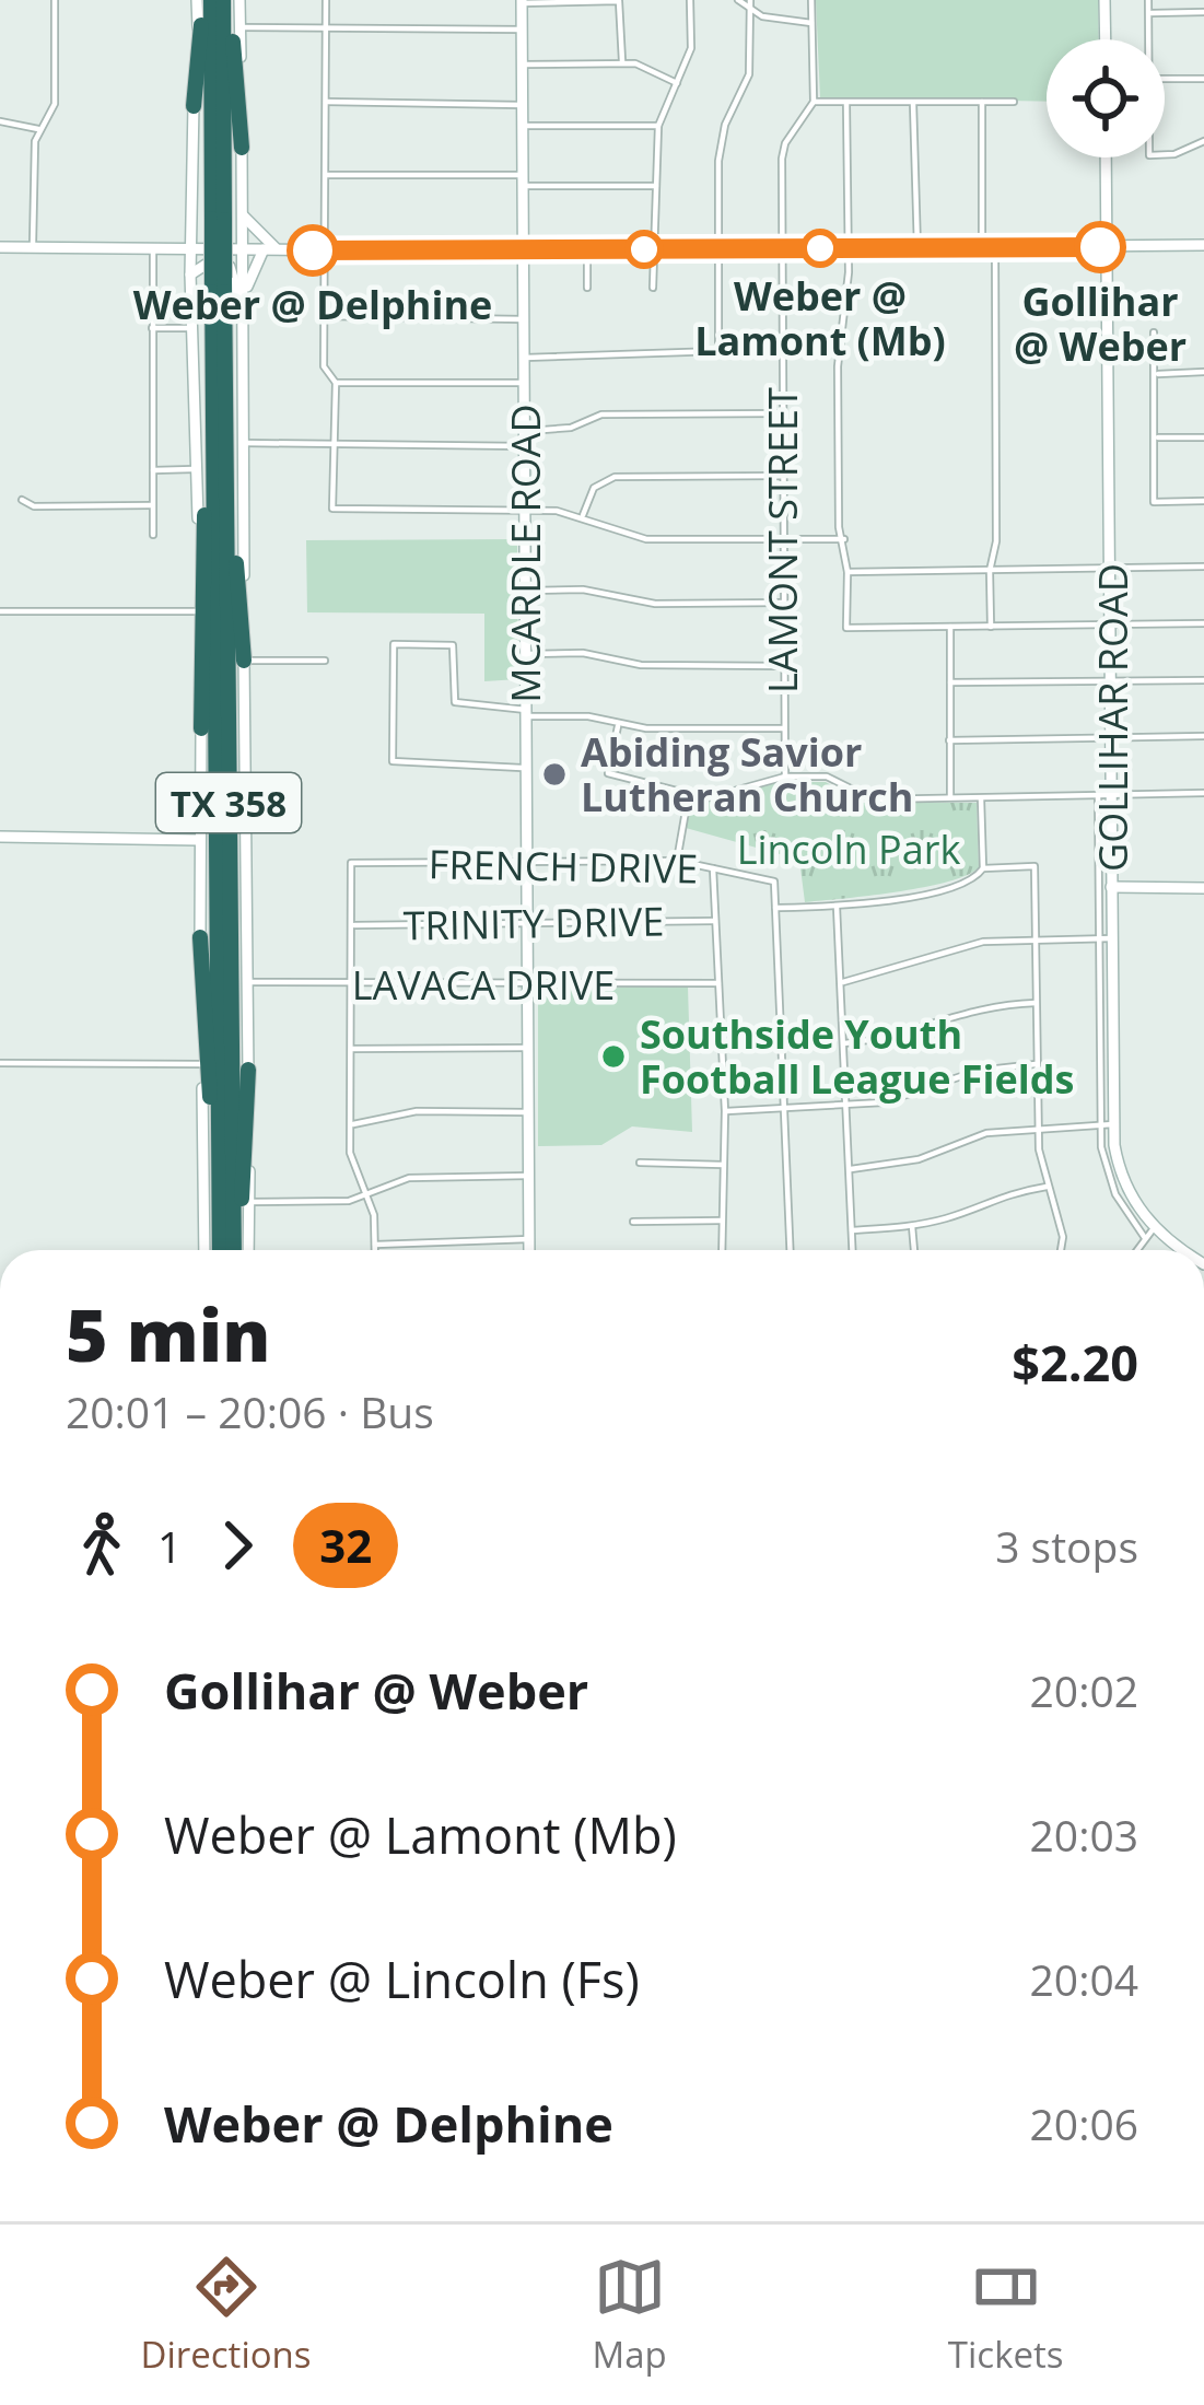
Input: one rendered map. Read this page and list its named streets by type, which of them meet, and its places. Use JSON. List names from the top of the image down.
{
  "streets": {
    "highway": ["TX 358"],
    "main road": ["MCARDLE ROAD", "GOLLIHAR ROAD"],
    "street": [
      "LAMONT STREET",
      "FRENCH DRIVE",
      "TRINITY DRIVE",
      "LAVACA DRIVE"
    ]
  },
  "crossings": [
    ["MCARDLE ROAD", "FRENCH DRIVE"],
    ["MCARDLE ROAD", "TRINITY DRIVE"],
    ["MCARDLE ROAD", "LAVACA DRIVE"],
    ["FRENCH DRIVE", "TRINITY DRIVE"]
  ],
  "parks": ["Lincoln Park"],
  "places": [
    "Gollihar @ Weber",
    "Weber @ Lamont (Mb)",
    "Weber @ Delphine",
    "Abiding Savior Lutheran Church",
    "Southside Youth Football League Fields"
  ],
  "lines": ["bus line 32"],
  "page": {
    "heading": ["5 min", "20:01 – 20:06 · Bus", "$2.20"],
    "legs": ["1", "32", "3 stops"],
    "list": [
      {
        "name": "Gollihar @ Weber",
        "value": "20:02"
      },
      {
        "name": "Weber @ Lamont (Mb)",
        "value": "20:03"
      },
      {
        "name": "Weber @ Lincoln (Fs)",
        "value": "20:04"
      },
      {
        "name": "Weber @ Delphine",
        "value": "20:06"
      }
    ],
    "tabs": ["Directions", "Map", "Tickets"]
  }
}
